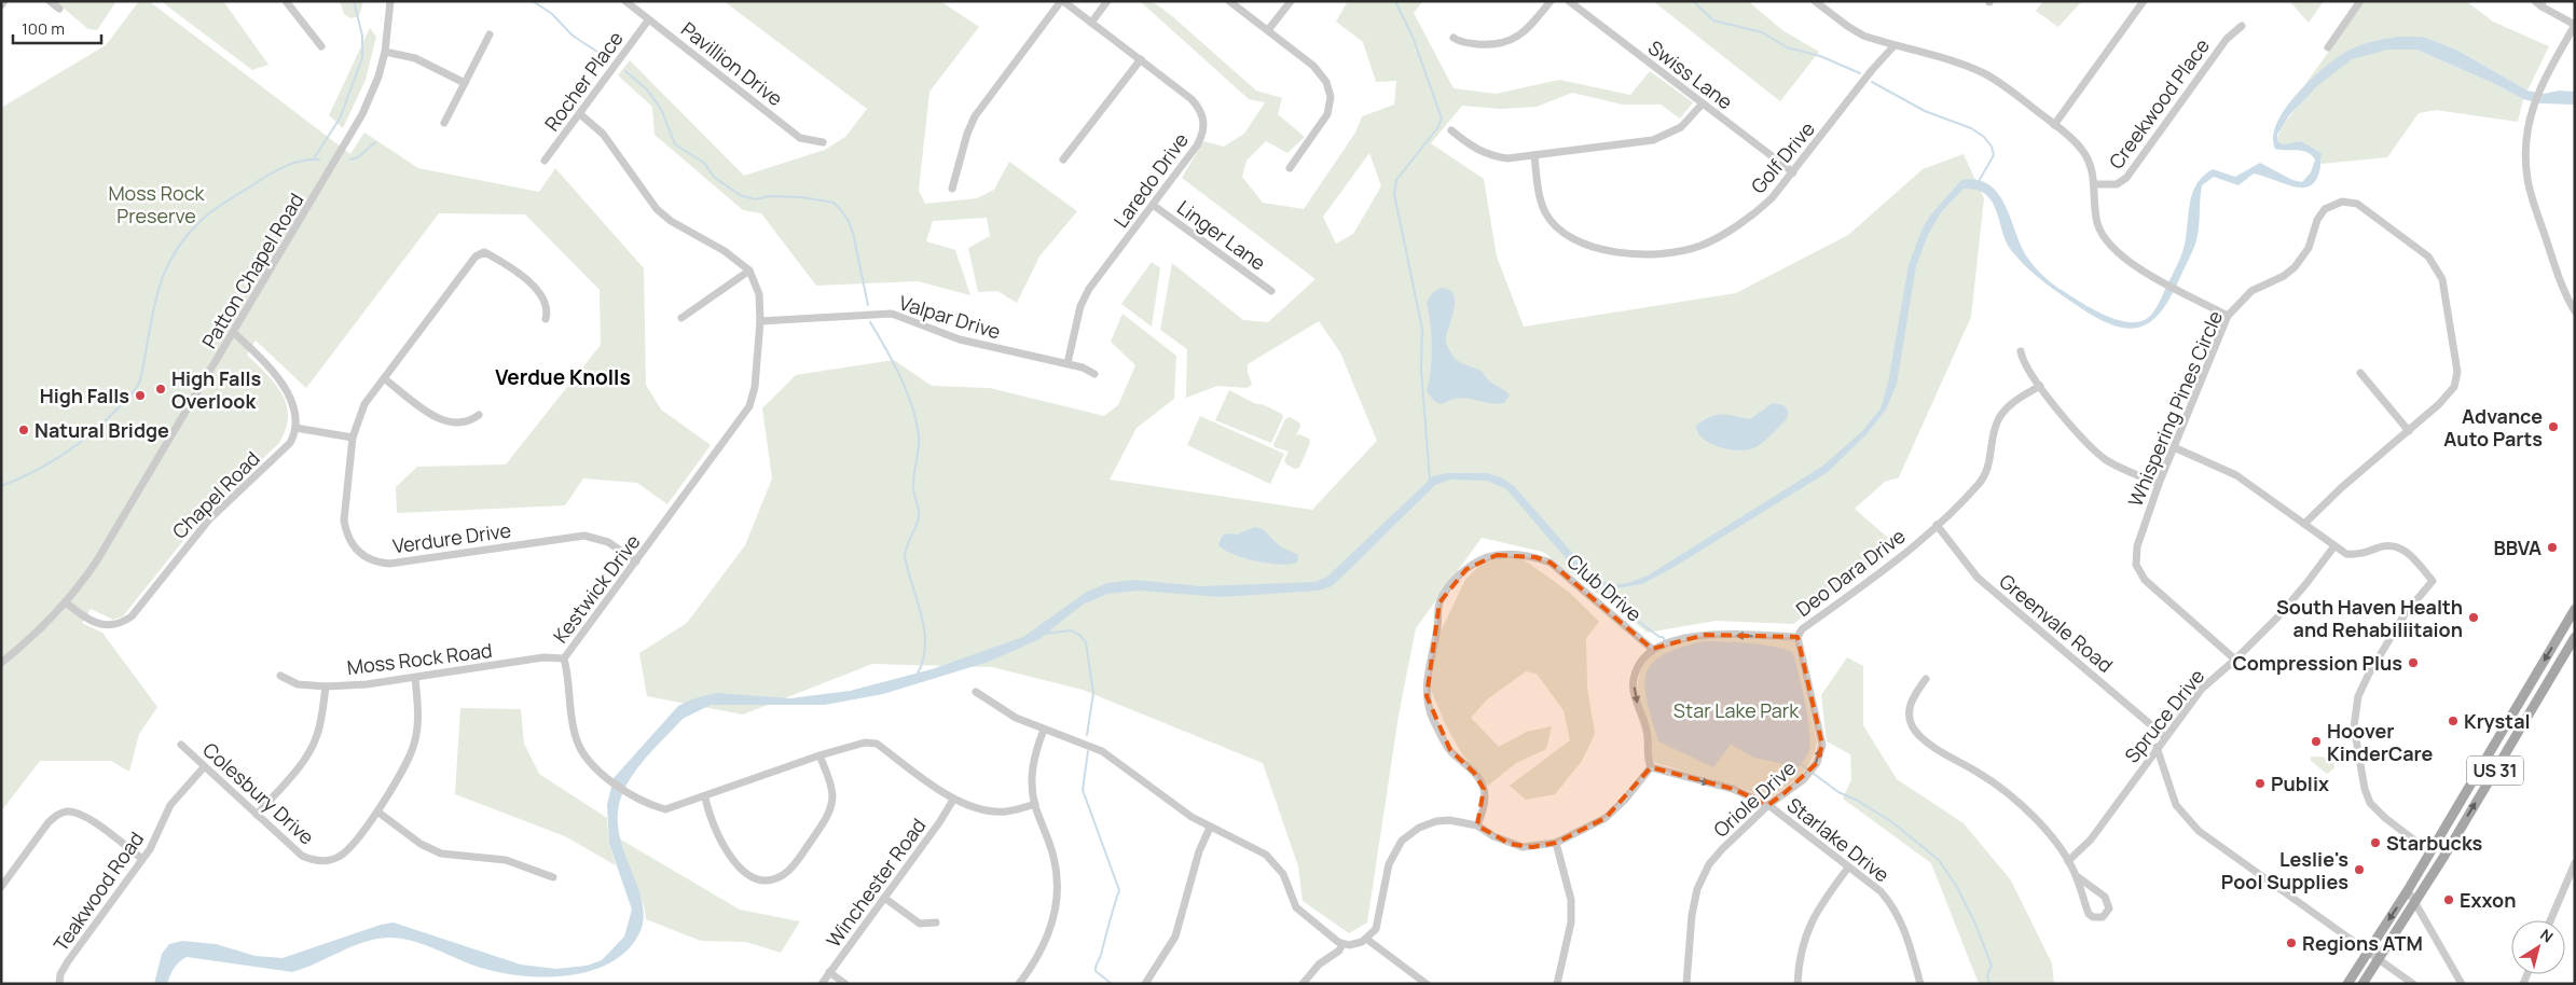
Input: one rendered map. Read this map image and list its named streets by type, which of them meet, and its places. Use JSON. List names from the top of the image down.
{
  "streets": {
    "main road": ["US 31"],
    "street": [
      "Pavillion Drive",
      "Swiss Lane",
      "Rocher Place",
      "Creekwood Place",
      "Golf Drive",
      "Laredo Drive",
      "Linger Lane",
      "Patton Chapel Road",
      "Valpar Drive",
      "Whispering Pines Circle",
      "Chapel Road",
      "Verdure Drive",
      "Deo Dara Drive",
      "Club Drive",
      "Kestwick Drive",
      "Greenvale Road",
      "Moss Rock Road",
      "Spruce Drive",
      "Colesbury Drive",
      "Oriole Drive",
      "Starlake Drive",
      "Winchester Road",
      "Teakwood Road"
    ]
  },
  "crossings": [
    ["Pavillion Drive", "Rocher Place"],
    ["Swiss Lane", "Golf Drive"],
    ["Laredo Drive", "Linger Lane"],
    ["Laredo Drive", "Valpar Drive"],
    ["Patton Chapel Road", "Chapel Road"],
    ["Valpar Drive", "Kestwick Drive"],
    ["Whispering Pines Circle", "Spruce Drive"],
    ["Verdure Drive", "Kestwick Drive"],
    ["Deo Dara Drive", "Club Drive"],
    ["Deo Dara Drive", "Greenvale Road"],
    ["Deo Dara Drive", "Oriole Drive"],
    ["Deo Dara Drive", "Starlake Drive"],
    ["Club Drive", "Oriole Drive"],
    ["Club Drive", "Starlake Drive"],
    ["Kestwick Drive", "Moss Rock Road"],
    ["Kestwick Drive", "Winchester Road"],
    ["Greenvale Road", "Spruce Drive"],
    ["Moss Rock Road", "Colesbury Drive"],
    ["Colesbury Drive", "Teakwood Road"],
    ["Oriole Drive", "Starlake Drive"]
  ],
  "one_way": ["Oriole Drive"],
  "districts": ["Verdue Knolls"],
  "parks": ["Moss Rock Preserve", "Star Lake Park"],
  "places": [
    "High Falls Overlook",
    "High Falls",
    "Advance Auto Parts",
    "Natural Bridge",
    "BBVA",
    "South Haven Health and Rehabiliitaion",
    "Compression Plus",
    "Krystal",
    "Hoover KinderCare",
    "Publix",
    "Starbucks",
    "Leslie's Pool Supplies",
    "Exxon",
    "Regions ATM"
  ],
  "scale_bar": "100 m",
  "north": "top right"
}
